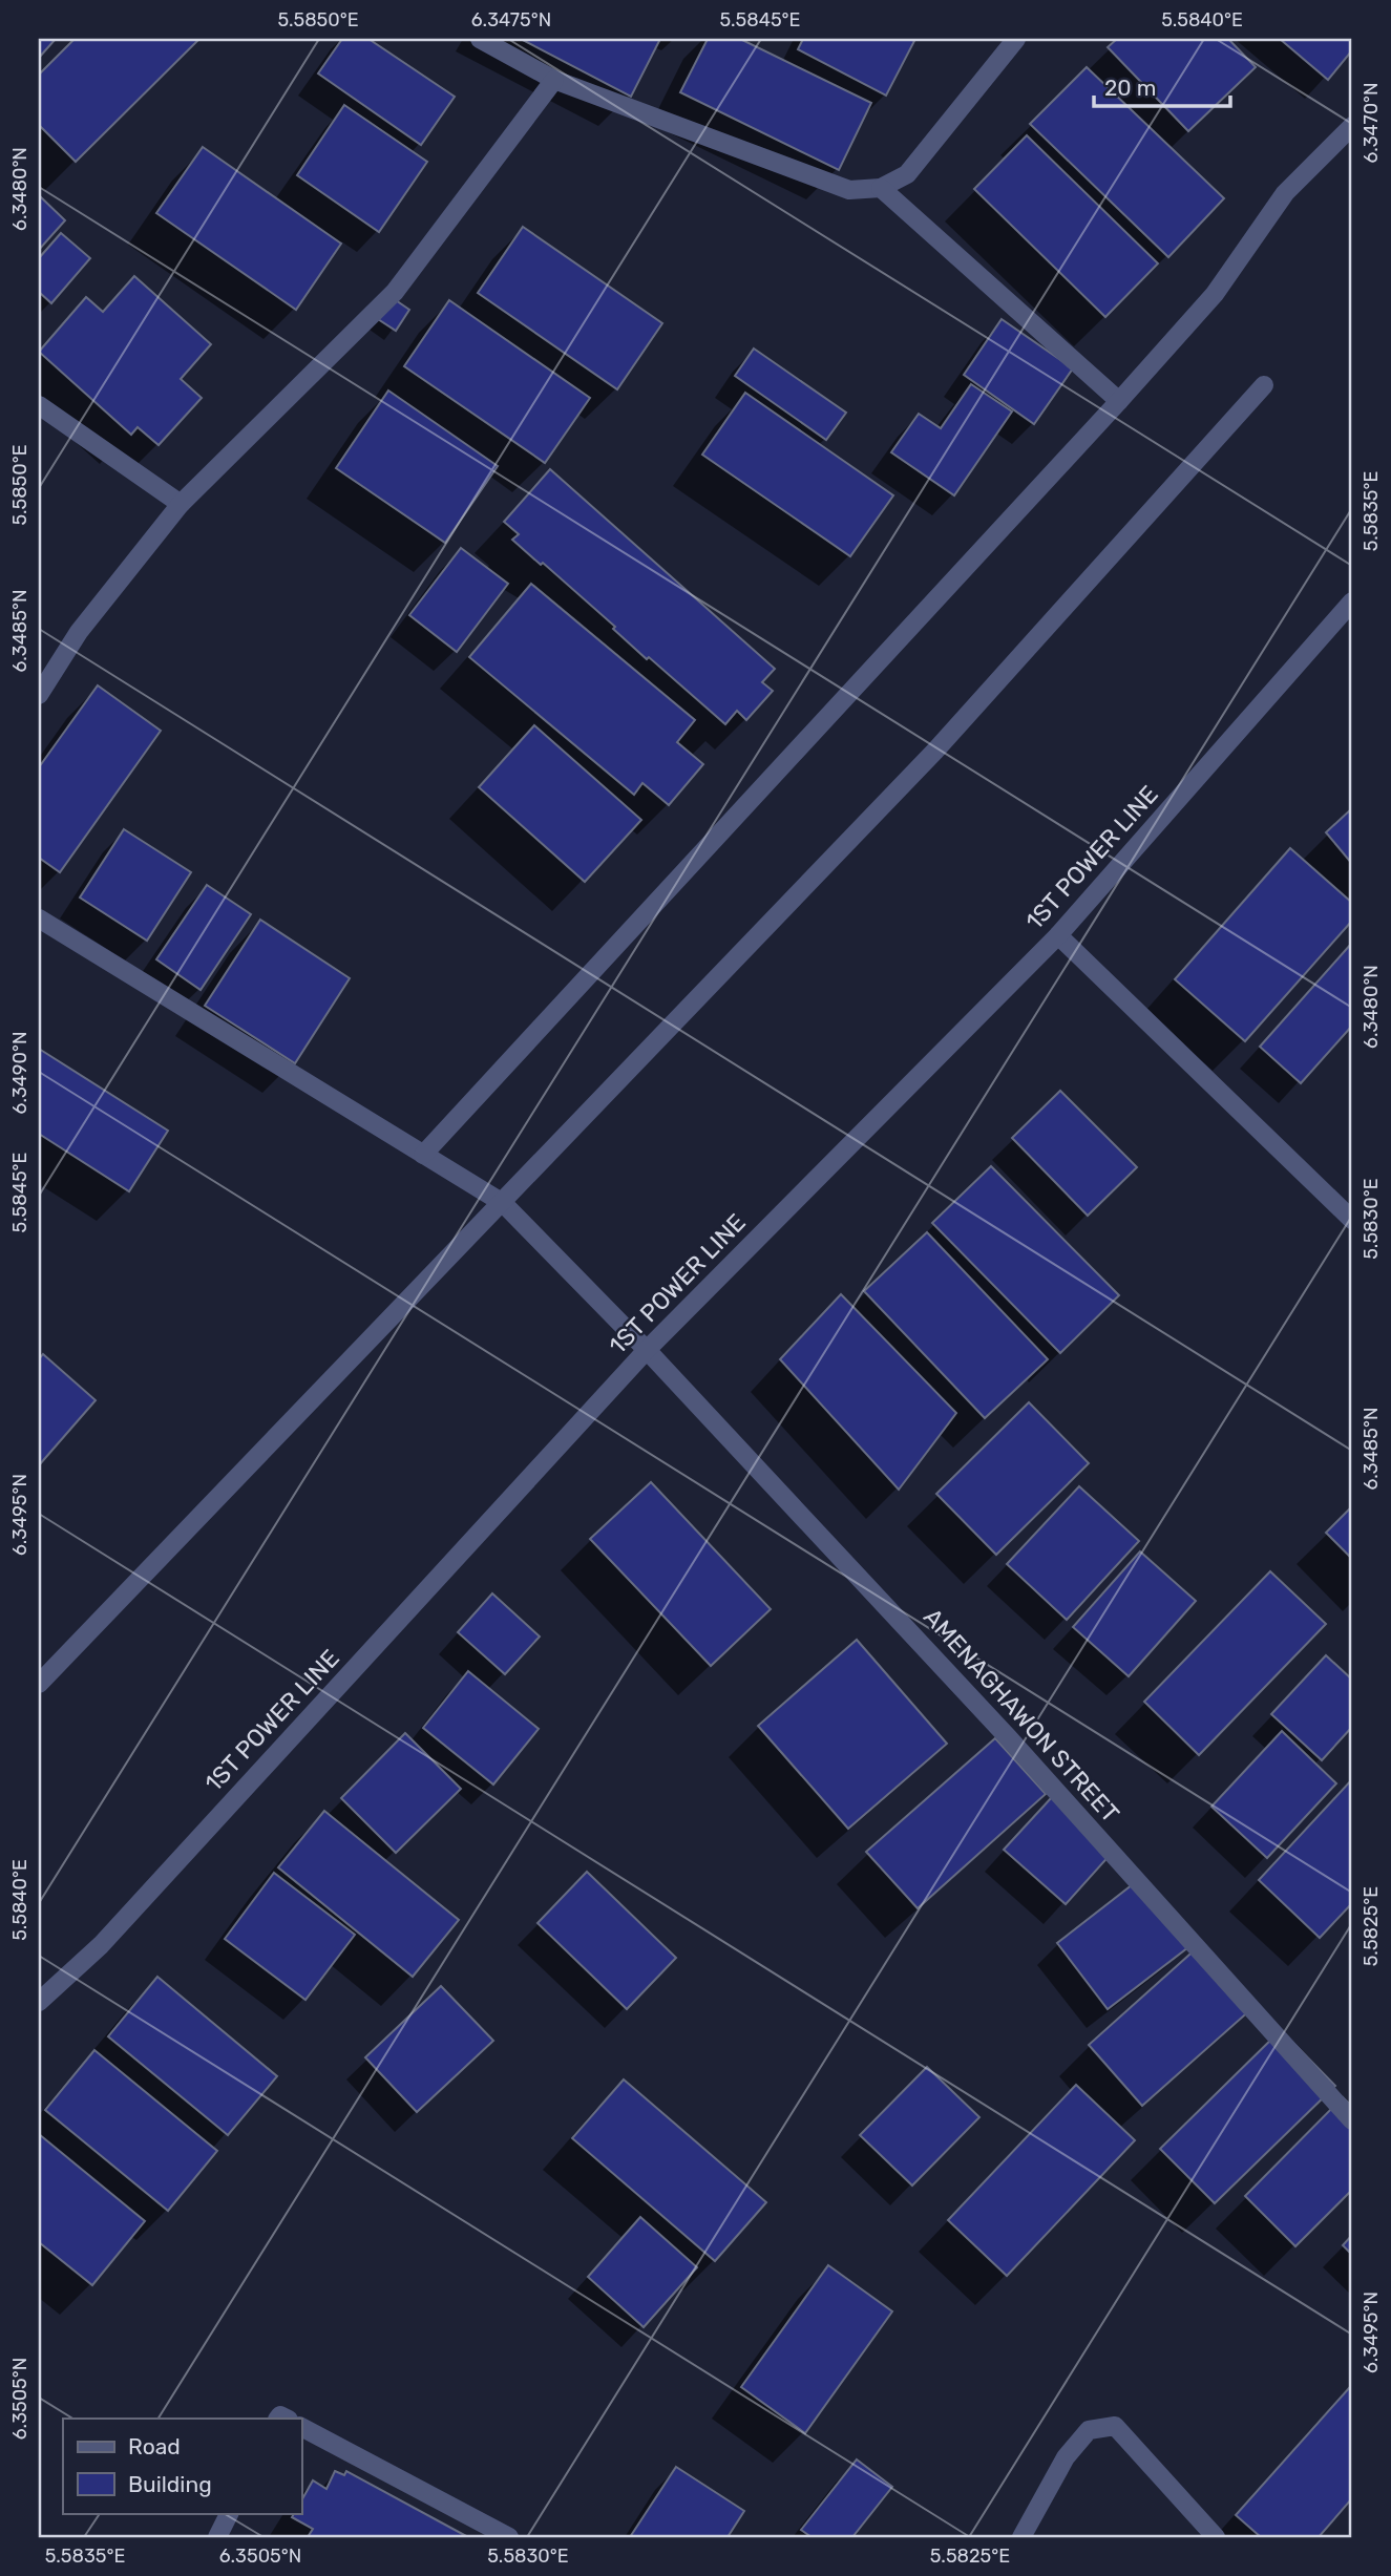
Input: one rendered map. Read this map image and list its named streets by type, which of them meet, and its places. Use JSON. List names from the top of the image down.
{
  "streets": {
    "street": ["1ST POWER LINE", "AMENAGHAWON STREET"]
  },
  "crossings": [
    ["1ST POWER LINE", "AMENAGHAWON STREET"]
  ],
  "legend": ["Road", "Building"],
  "scale_bar": "20 m",
  "coordinates": [
    "5.5850°E",
    "6.3475°N",
    "5.5845°E",
    "5.5840°E",
    "6.3470°N",
    "6.3480°N",
    "5.5835°E",
    "6.3485°N",
    "6.3490°N",
    "5.5830°E",
    "6.3495°N",
    "5.5825°E",
    "6.3505°N"
  ]
}
